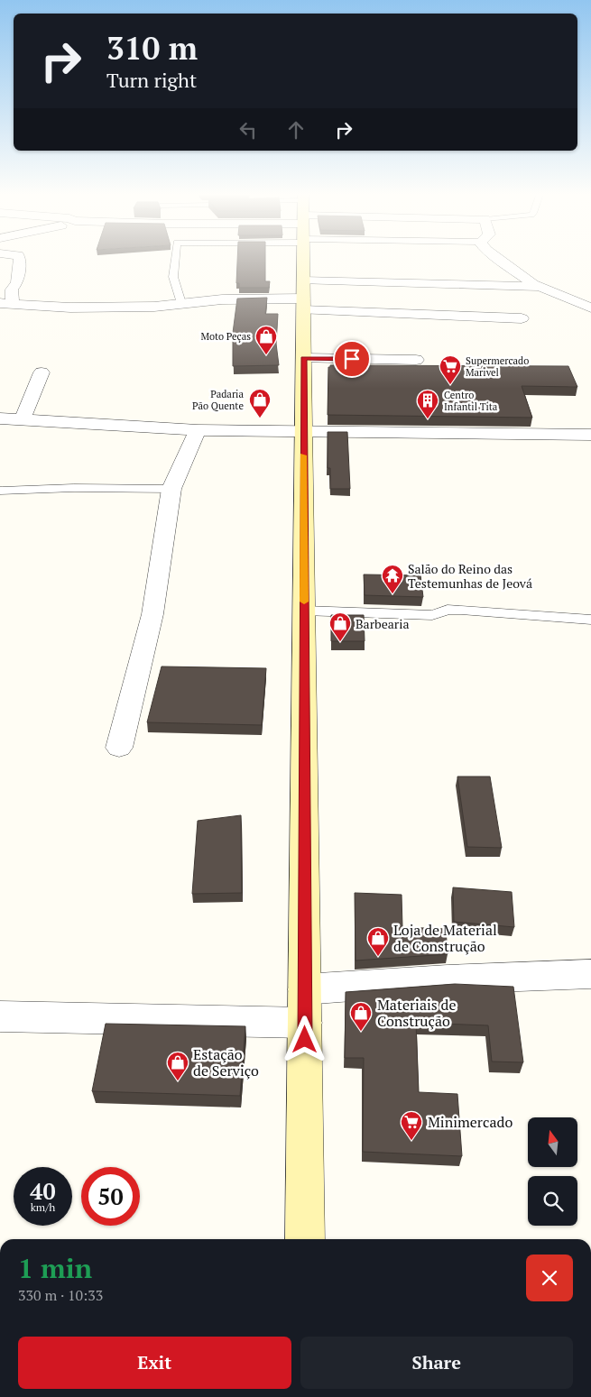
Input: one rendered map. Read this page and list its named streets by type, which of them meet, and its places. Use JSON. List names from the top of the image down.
{
  "places": {
    "shop": [
      "Moto Peças",
      "Padaria Pão Quente",
      "Barbearia",
      "Loja de Material de Construção",
      "Materiais de Construção",
      "Estação de Serviço"
    ],
    "supermarket": ["Supermercado Marivel", "Minimercado"],
    "building": ["Centro Infantil Tita"],
    "temple": ["Salão do Reino das Testemunhas de Jeová"]
  },
  "north": "top",
  "page": {
    "turn": ["310 m", "Turn right"],
    "speed": "40 km/h",
    "limit": "50",
    "heading": ["1 min", "330 m · 10:33"],
    "buttons": ["Exit", "Share"]
  }
}
